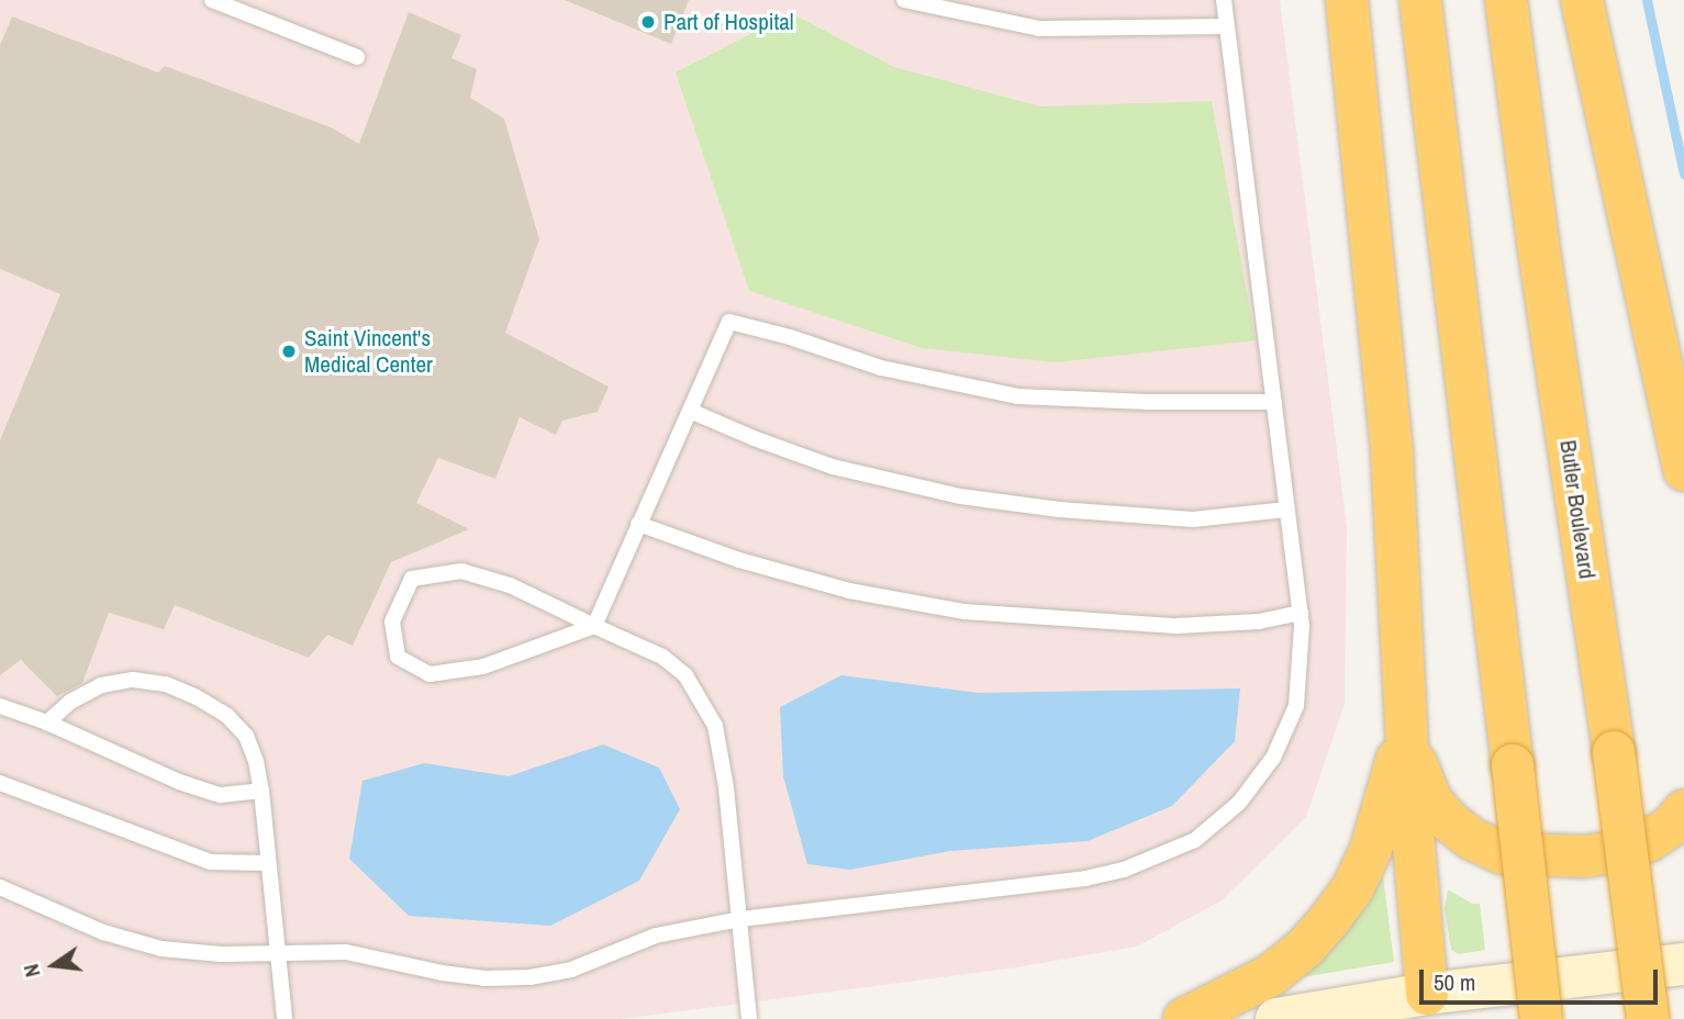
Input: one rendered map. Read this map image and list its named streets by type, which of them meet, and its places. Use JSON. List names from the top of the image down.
{
  "streets": {
    "highway": ["Butler Boulevard"]
  },
  "places": ["Part of Hospital", "Saint Vincent's Medical Center"],
  "scale_bar": "50 m",
  "north": "left"
}
